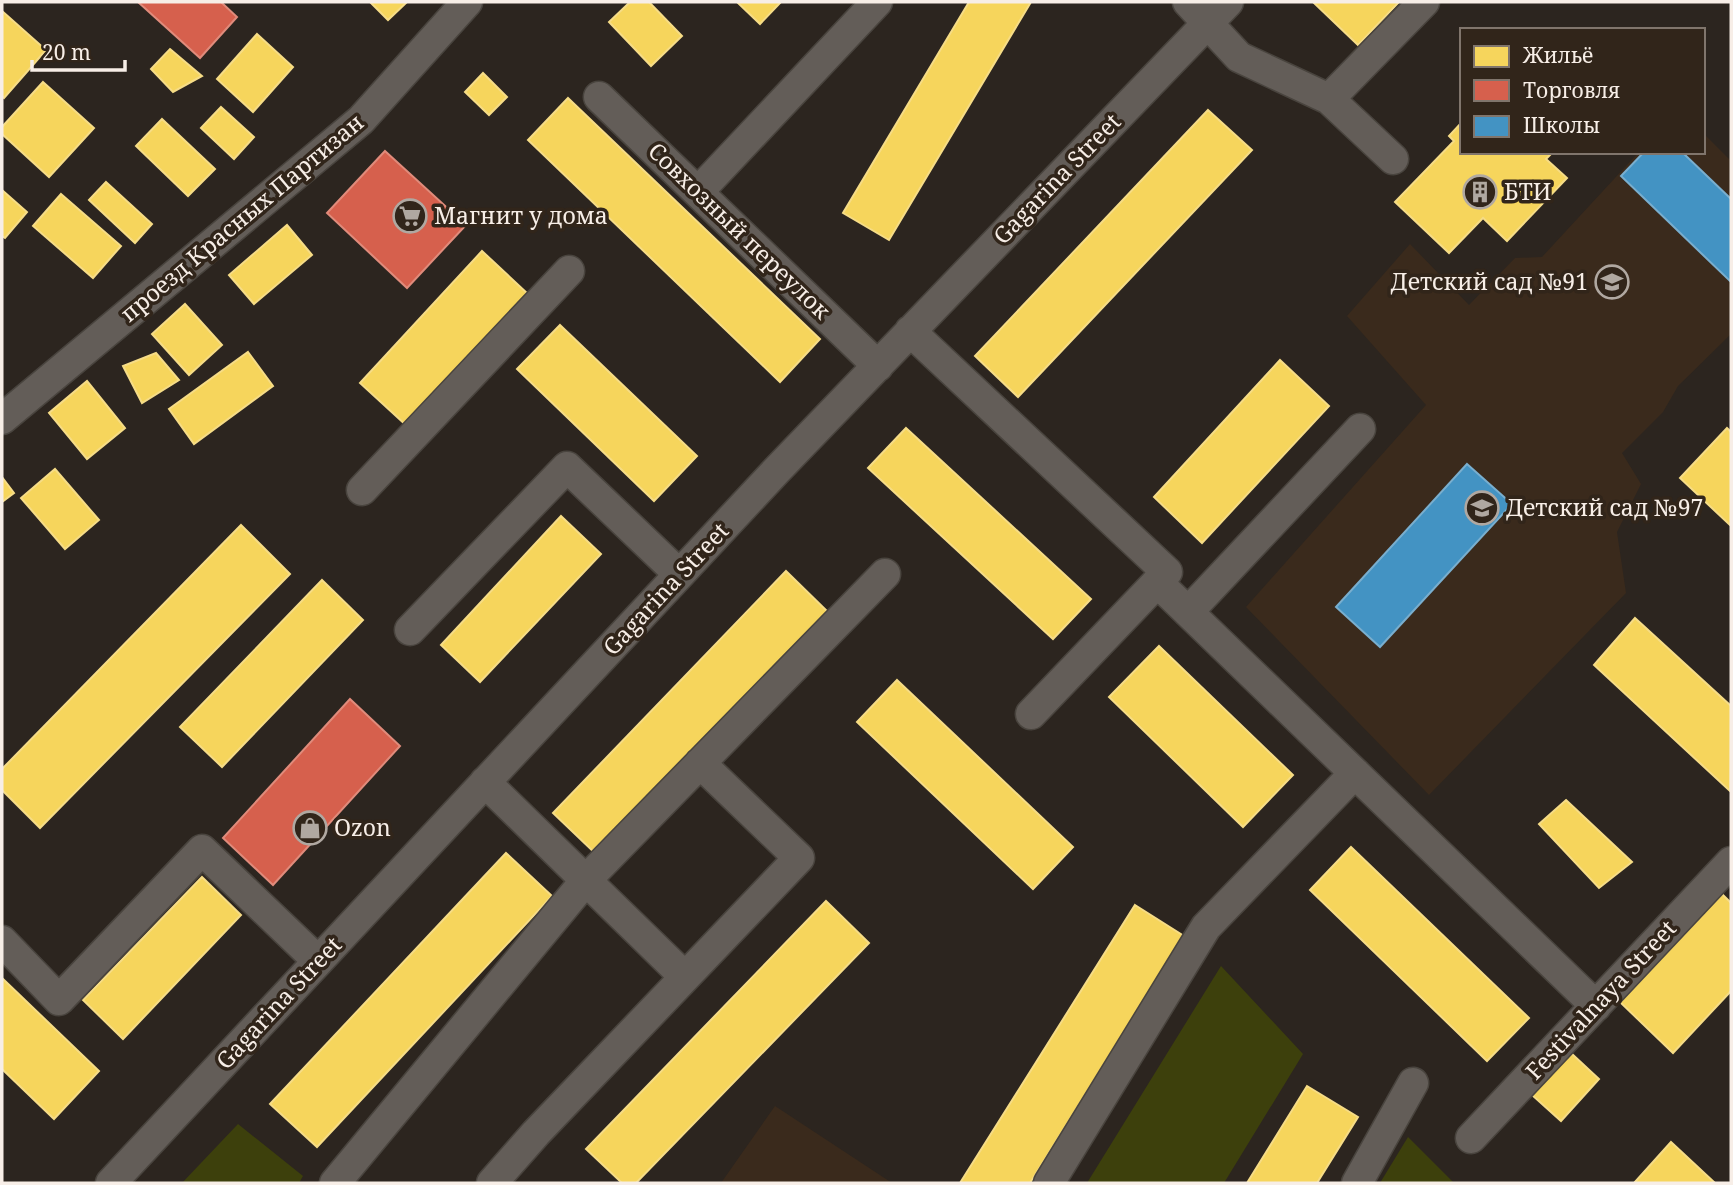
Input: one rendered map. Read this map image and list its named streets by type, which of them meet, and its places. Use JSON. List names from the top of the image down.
{
  "streets": {
    "street": [
      "Gagarina Street",
      "проезд Красных Партизан",
      "Совхозный переулок",
      "Festivalnaya Street"
    ]
  },
  "crossings": [
    ["Gagarina Street", "Совхозный переулок"]
  ],
  "places": {
    "building": ["БТИ"],
    "supermarket": ["Магнит у дома"],
    "school or university": ["Детский сад №91", "Детский сад №97"],
    "shop": ["Ozon"]
  },
  "legend": ["Жильё", "Торговля", "Школы"],
  "scale_bar": "20 m"
}
